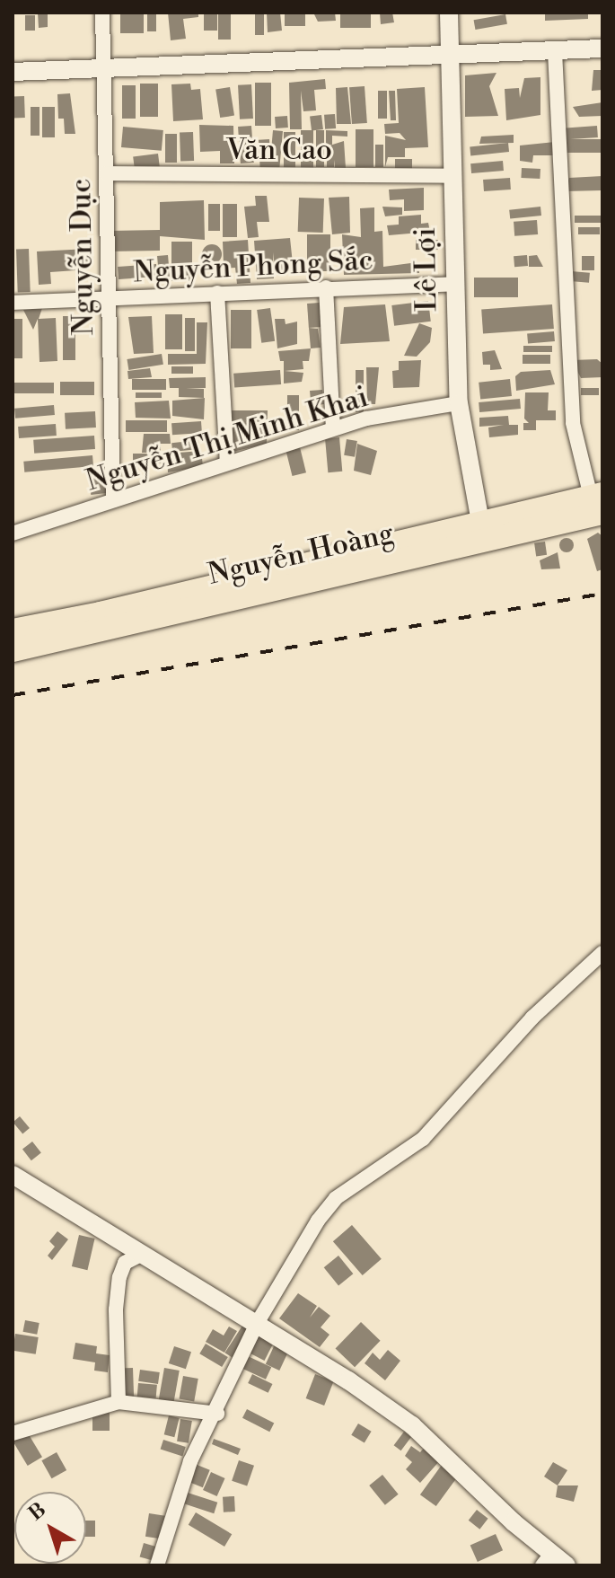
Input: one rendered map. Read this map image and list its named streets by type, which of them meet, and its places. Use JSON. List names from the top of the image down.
{
  "streets": {
    "highway": ["Nguyễn Hoàng"],
    "street": [
      "Văn Cao",
      "Nguyễn Dục",
      "Nguyễn Phong Sắc",
      "Lê Lợi",
      "Nguyễn Thị Minh Khai"
    ]
  },
  "crossings": [
    ["Văn Cao", "Nguyễn Dục"],
    ["Văn Cao", "Lê Lợi"],
    ["Nguyễn Dục", "Nguyễn Phong Sắc"],
    ["Nguyễn Dục", "Nguyễn Thị Minh Khai"],
    ["Nguyễn Phong Sắc", "Lê Lợi"],
    ["Lê Lợi", "Nguyễn Thị Minh Khai"],
    ["Lê Lợi", "Nguyễn Hoàng"]
  ],
  "north": "top left"
}
